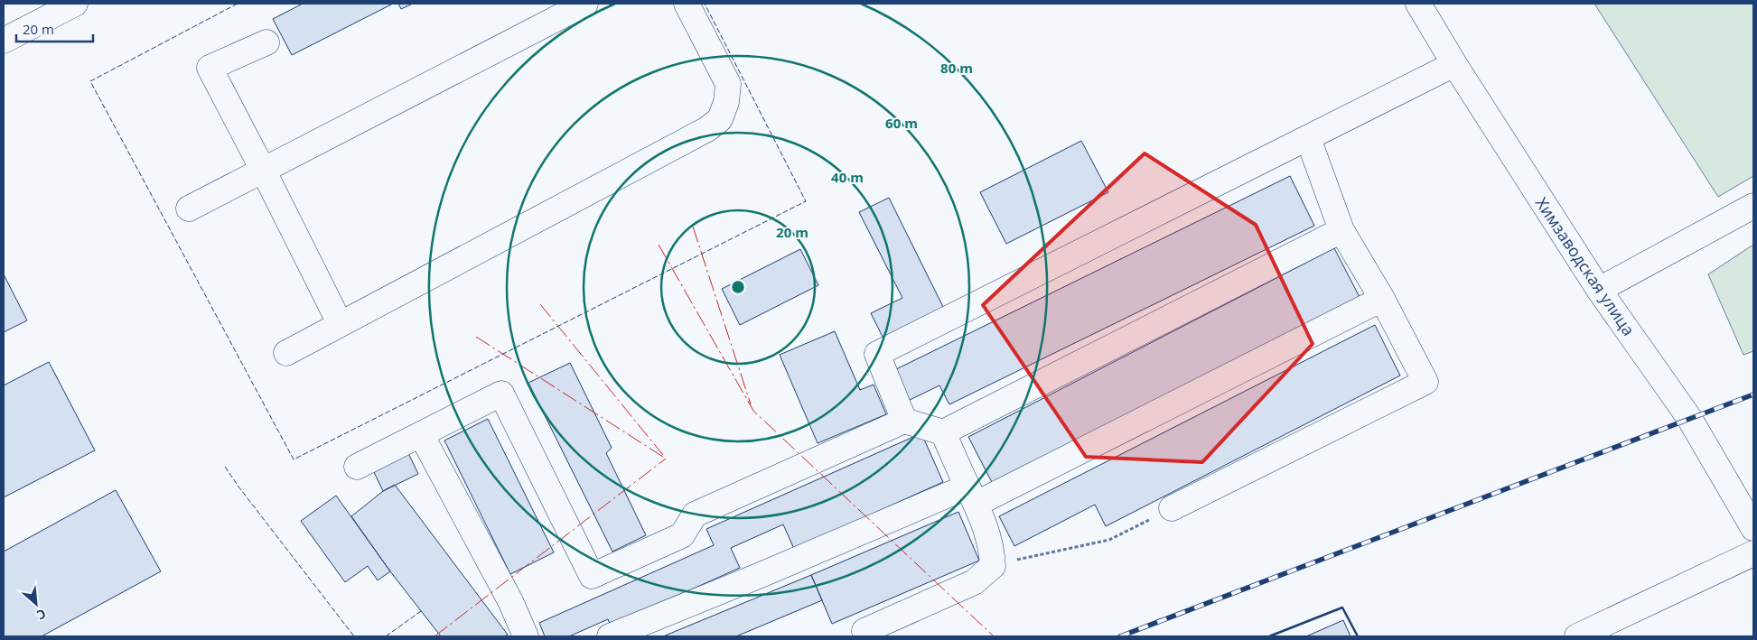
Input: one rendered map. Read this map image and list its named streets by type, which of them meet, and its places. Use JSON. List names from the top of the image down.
{
  "streets": {
    "street": ["Химзаводская улица"]
  },
  "scale_bar": "20 m",
  "north": "bottom right",
  "rings": [
    "80 m",
    "60 m",
    "40 m",
    "20 m"
  ]
}
